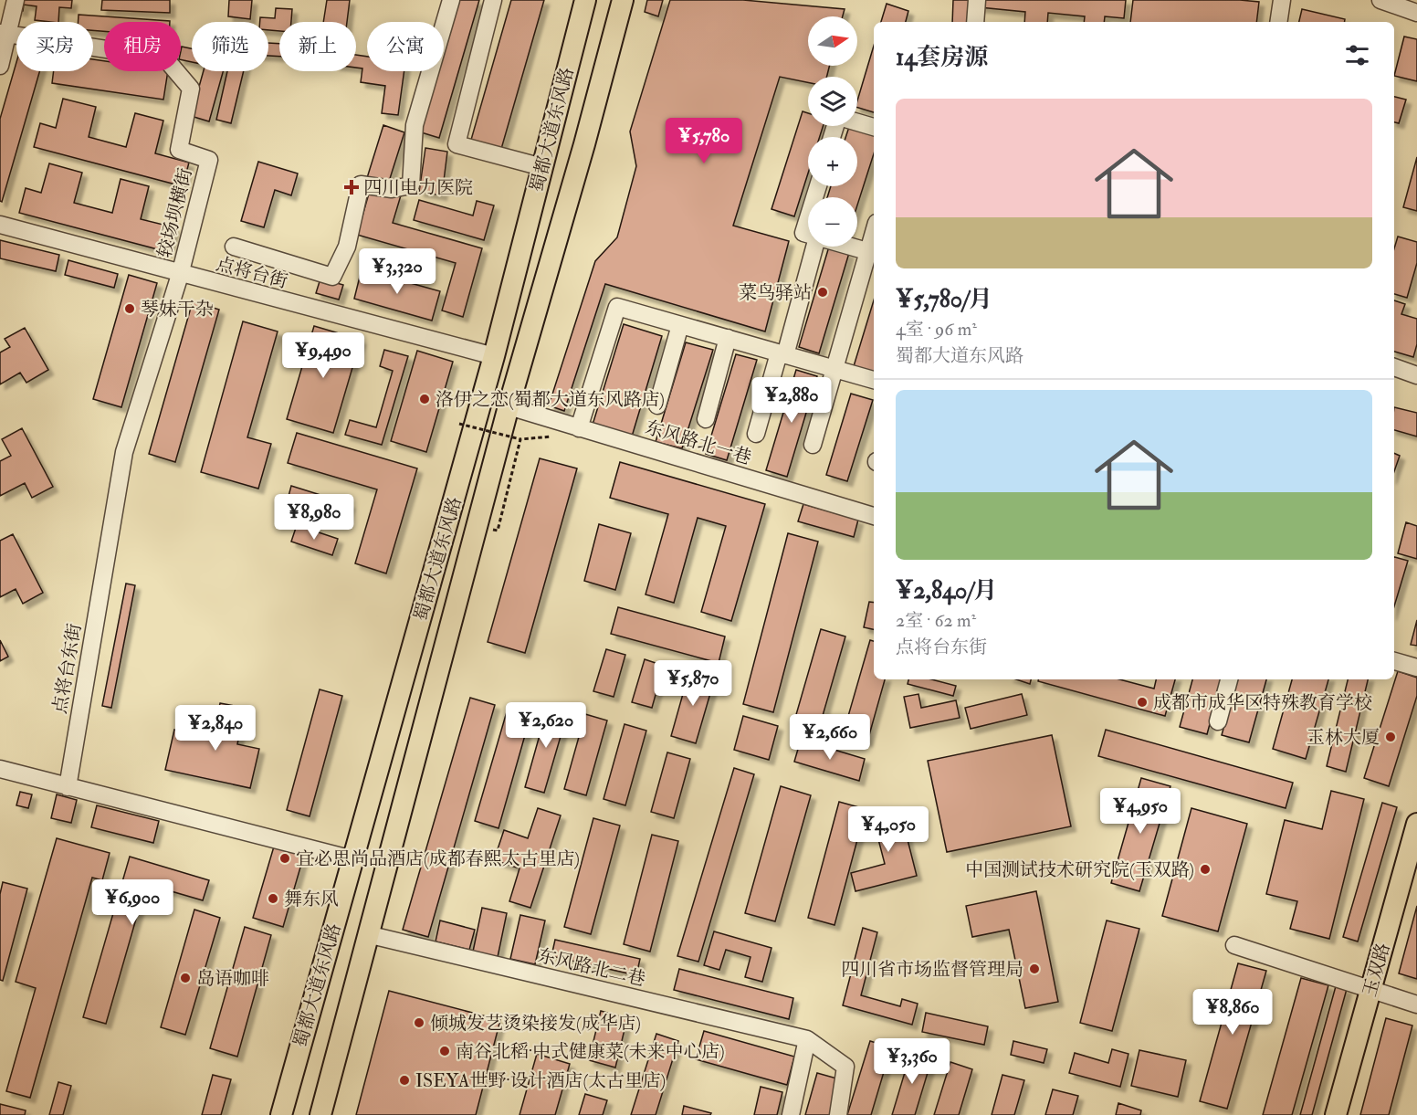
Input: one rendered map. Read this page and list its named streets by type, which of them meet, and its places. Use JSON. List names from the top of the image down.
{
  "streets": {
    "main road": ["蜀都大道东风路", "玉双路"],
    "street": [
      "较场坝横街",
      "点将台街",
      "东风路北一巷",
      "点将台东街",
      "东风路北二巷"
    ]
  },
  "crossings": [
    ["蜀都大道东风路", "点将台街"],
    ["蜀都大道东风路", "东风路北一巷"],
    ["蜀都大道东风路", "东风路北二巷"],
    ["较场坝横街", "点将台街"],
    ["较场坝横街", "点将台东街"],
    ["点将台街", "点将台东街"]
  ],
  "places": {
    "health": ["四川电力医院"],
    "other": [
      "菜鸟驿站",
      "琴妹干杂",
      "洛伊之恋(蜀都大道东风路店)",
      "成都市成华区特殊教育学校",
      "玉林大厦",
      "宜必思尚品酒店(成都春熙太古里店)",
      "中国测试技术研究院(玉双路)",
      "舞东风",
      "四川省市场监督管理局",
      "岛语咖啡",
      "倾城发艺烫染接发(成华店)",
      "南谷北稻·中式健康菜(未来中心店)",
      "ISEYA世野·设计酒店(太古里店)"
    ]
  },
  "north": "right",
  "page": {
    "map_buttons": ["+", "−"],
    "chip": [
      "买房",
      "租房",
      "筛选",
      "新上",
      "公寓"
    ],
    "heading": "14套房源",
    "list": [
      {
        "name": "¥5,780/月",
        "note": "4室 · 96 m² · 蜀都大道东风路"
      },
      {
        "name": "¥2,840/月",
        "note": "2室 · 62 m² · 点将台东街"
      }
    ],
    "price": [
      "¥5,780",
      "¥3,320",
      "¥9,490",
      "¥2,880",
      "¥8,980",
      "¥5,870",
      "¥2,620",
      "¥2,840",
      "¥2,660",
      "¥4,950",
      "¥4,050",
      "¥6,900",
      "¥8,860",
      "¥3,360"
    ]
  }
}
